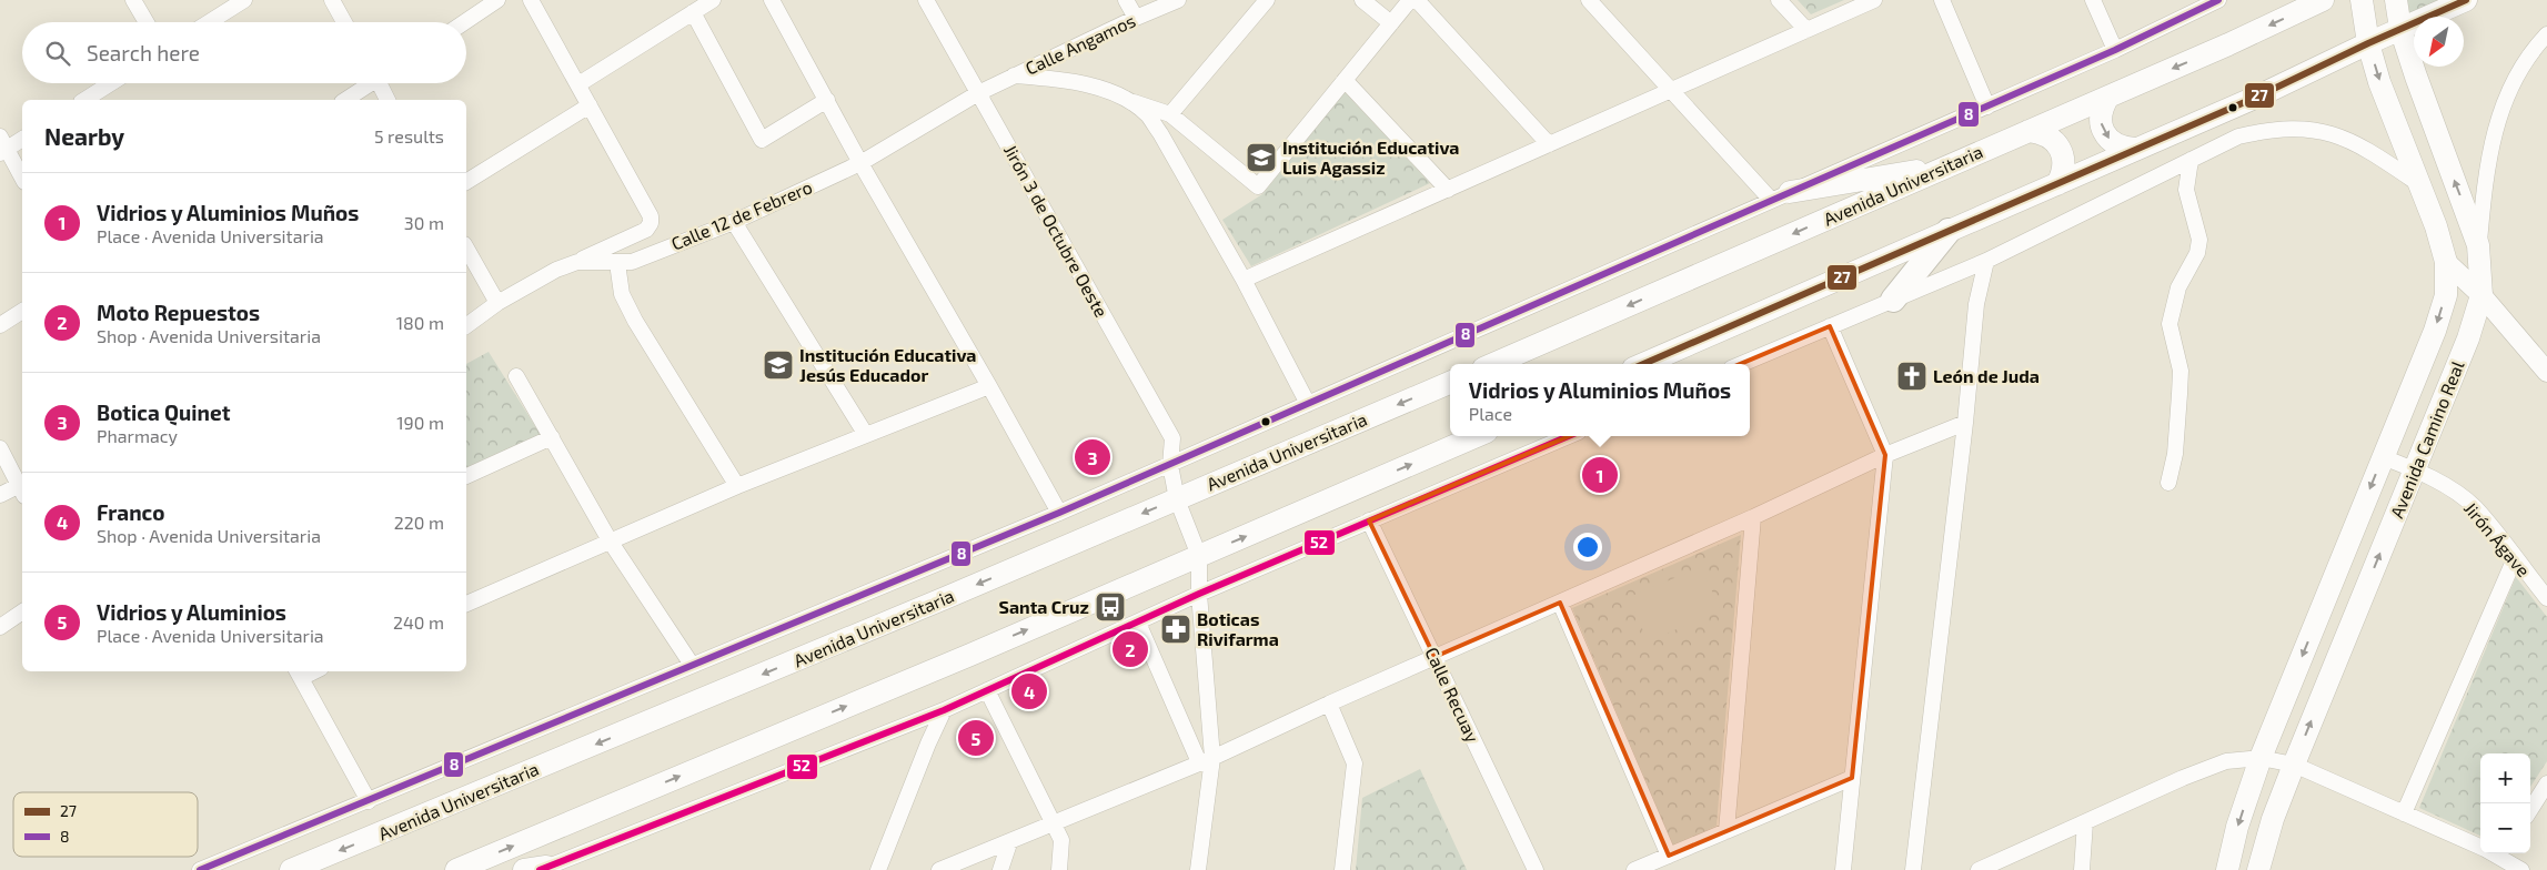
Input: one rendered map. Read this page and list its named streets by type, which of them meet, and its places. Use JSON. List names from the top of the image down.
{
  "streets": {
    "main road": ["Avenida Universitaria", "Avenida Camino Real"],
    "street": [
      "Calle Angamos",
      "Calle 12 de Febrero",
      "Jirón 3 de Octubre Oeste",
      "Jirón Ágave",
      "Calle Recuay"
    ]
  },
  "crossings": [
    ["Calle Angamos", "Calle 12 de Febrero"],
    ["Avenida Universitaria", "Jirón 3 de Octubre Oeste"],
    ["Calle 12 de Febrero", "Jirón 3 de Octubre Oeste"],
    ["Avenida Camino Real", "Jirón Ágave"]
  ],
  "places": {
    "school or university": ["Institución Educativa Luis Agassiz", "Institución Educativa Jesús Educador"],
    "church": ["León de Juda"],
    "bus stop": ["Santa Cruz"],
    "pharmacy": ["Boticas Rivifarma"]
  },
  "lines": ["transit line 27", "transit line 8", "transit line 52"],
  "legend": ["27", "8"],
  "north": "bottom left",
  "page": {
    "search": "Search here",
    "heading": ["Nearby", "5 results"],
    "list": [
      {
        "mark": "1",
        "name": "Vidrios y Aluminios Muños",
        "note": "Place · Avenida Universitaria",
        "value": "30 m"
      },
      {
        "mark": "2",
        "name": "Moto Repuestos",
        "note": "Shop · Avenida Universitaria",
        "value": "180 m"
      },
      {
        "mark": "3",
        "name": "Botica Quinet",
        "note": "Pharmacy",
        "value": "190 m"
      },
      {
        "mark": "4",
        "name": "Franco",
        "note": "Shop · Avenida Universitaria",
        "value": "220 m"
      },
      {
        "mark": "5",
        "name": "Vidrios y Aluminios",
        "note": "Place · Avenida Universitaria",
        "value": "240 m"
      }
    ],
    "popup": ["Vidrios y Aluminios Muños", "Place"],
    "pins": [
      "3",
      "1",
      "2",
      "4",
      "5"
    ],
    "map_buttons": ["+", "−"]
  }
}
